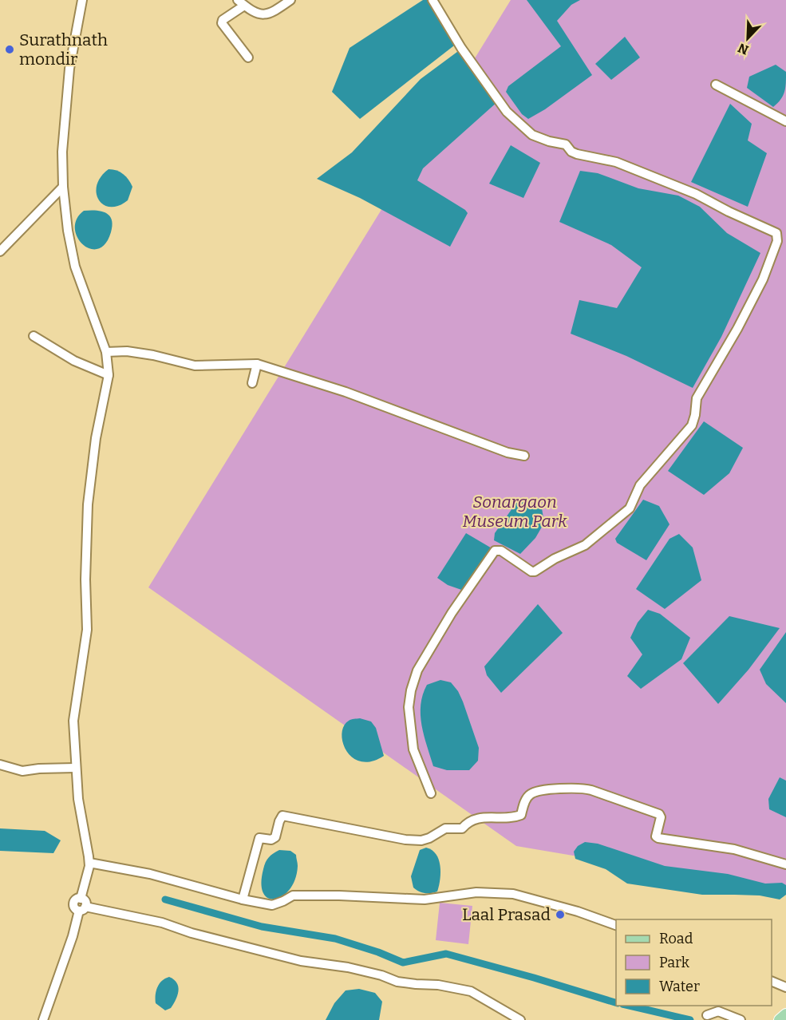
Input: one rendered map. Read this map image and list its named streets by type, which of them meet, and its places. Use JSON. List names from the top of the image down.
{
  "parks": ["Sonargaon Museum Park"],
  "places": ["Surathnath mondir", "Laal Prasad"],
  "legend": ["Road", "Park", "Water"],
  "north": "bottom left"
}
